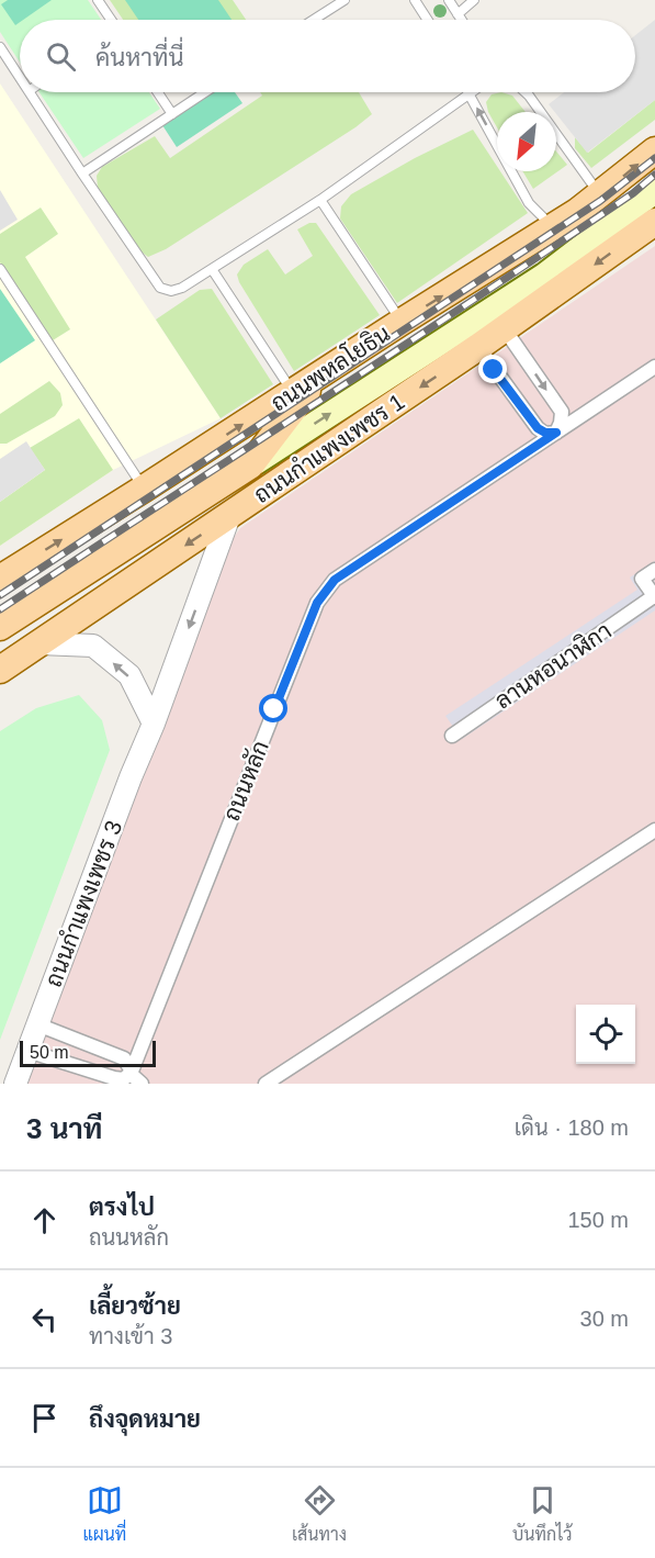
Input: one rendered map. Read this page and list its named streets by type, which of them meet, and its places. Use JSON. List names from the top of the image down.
{
  "streets": {
    "main road": ["ถนนพหลโยธิน", "ถนนกำแพงเพชร 1"],
    "street": ["ลานหอนาฬิกา", "ถนนหลัก", "ถนนกำแพงเพชร 3"]
  },
  "crossings": [
    ["ถนนกำแพงเพชร 1", "ถนนกำแพงเพชร 3"]
  ],
  "one_way": ["ถนนกำแพงเพชร 3"],
  "scale_bar": "50 m",
  "north": "bottom left",
  "page": {
    "search": "ค้นหาที่นี่",
    "scale": "50 m",
    "heading": ["3 นาที", "เดิน · 180 m"],
    "list": [
      ["ตรงไป", "ถนนหลัก", "150 m"],
      ["เลี้ยวซ้าย", "ทางเข้า 3", "30 m"],
      "ถึงจุดหมาย"
    ],
    "nav": ["แผนที่", "เส้นทาง", "บันทึกไว้"]
  }
}
